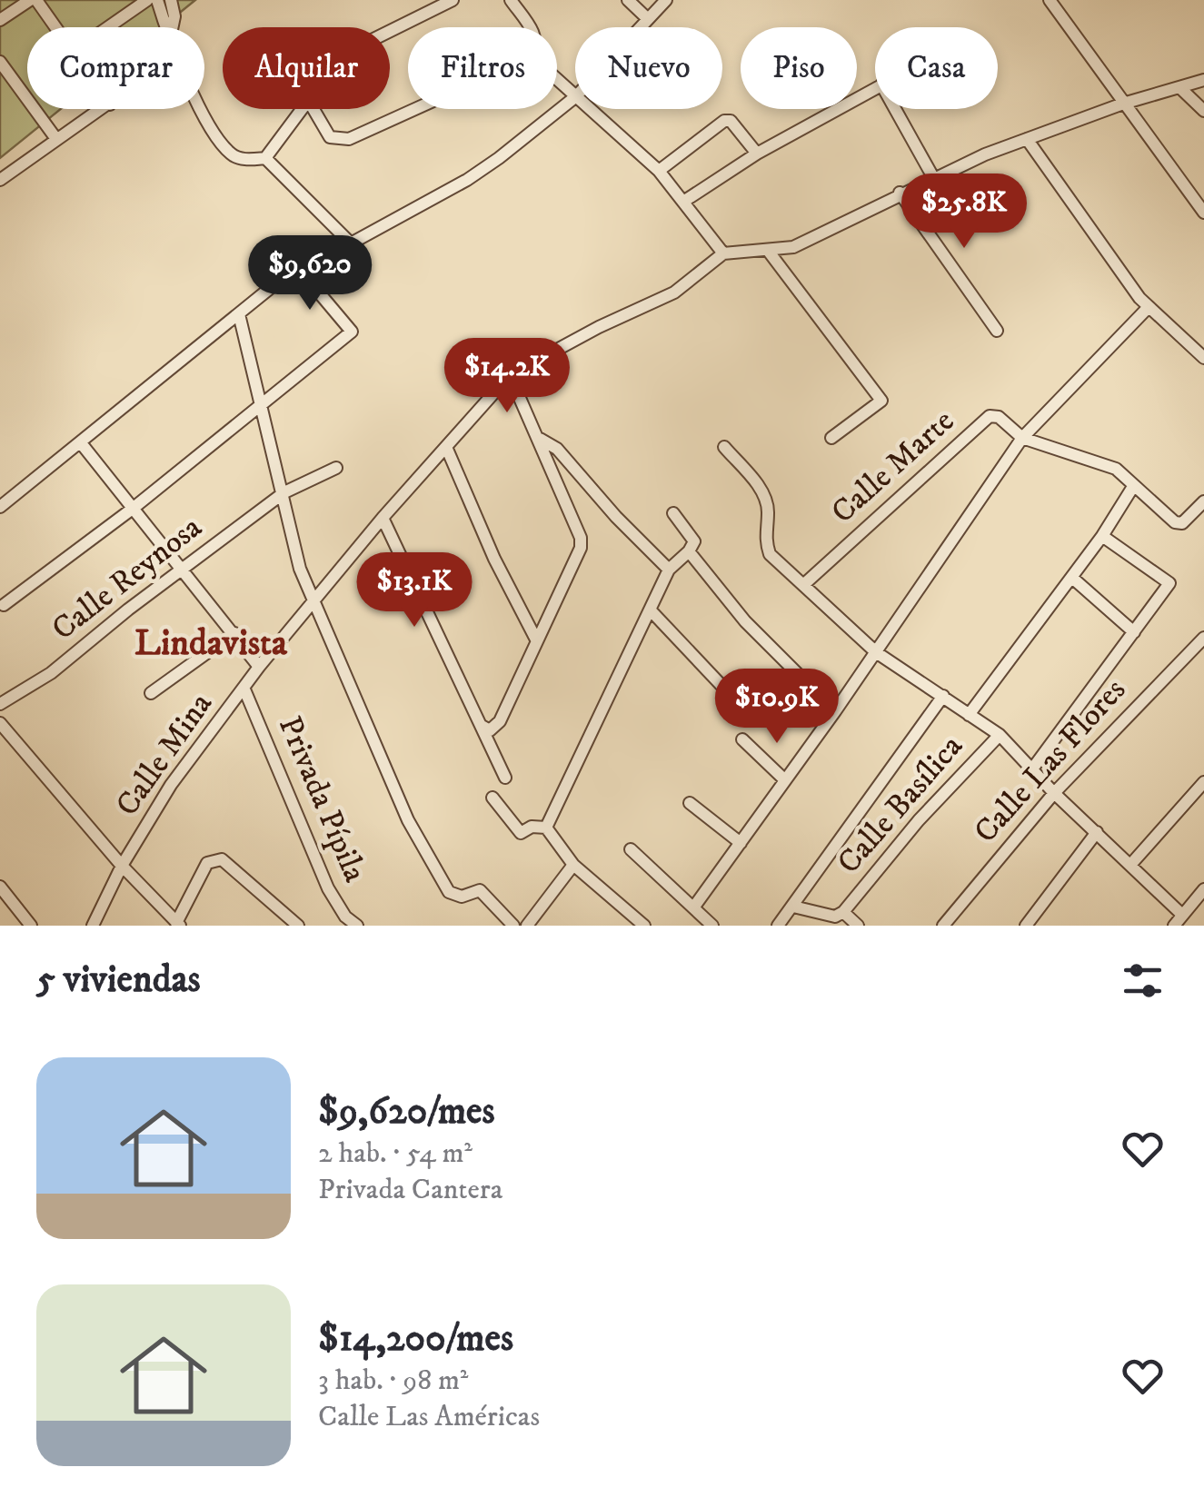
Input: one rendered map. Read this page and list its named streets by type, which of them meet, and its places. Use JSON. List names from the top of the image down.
{
  "streets": {
    "street": [
      "Calle Marte",
      "Calle Reynosa",
      "Calle Mina",
      "Calle Las Flores",
      "Privada Pípila",
      "Calle Basílica"
    ]
  },
  "crossings": [
    ["Calle Mina", "Privada Pípila"]
  ],
  "districts": ["Lindavista"],
  "page": {
    "chip": [
      "Comprar",
      "Alquilar",
      "Filtros",
      "Nuevo",
      "Piso",
      "Casa"
    ],
    "price": [
      "$25.8K",
      "$9,620",
      "$14.2K",
      "$13.1K",
      "$10.9K"
    ],
    "heading": "5 viviendas",
    "list": [
      {
        "name": "$9,620/mes",
        "note": "2 hab. · 54 m² · Privada Cantera"
      },
      {
        "name": "$14,200/mes",
        "note": "3 hab. · 98 m² · Calle Las Américas"
      }
    ]
  }
}
